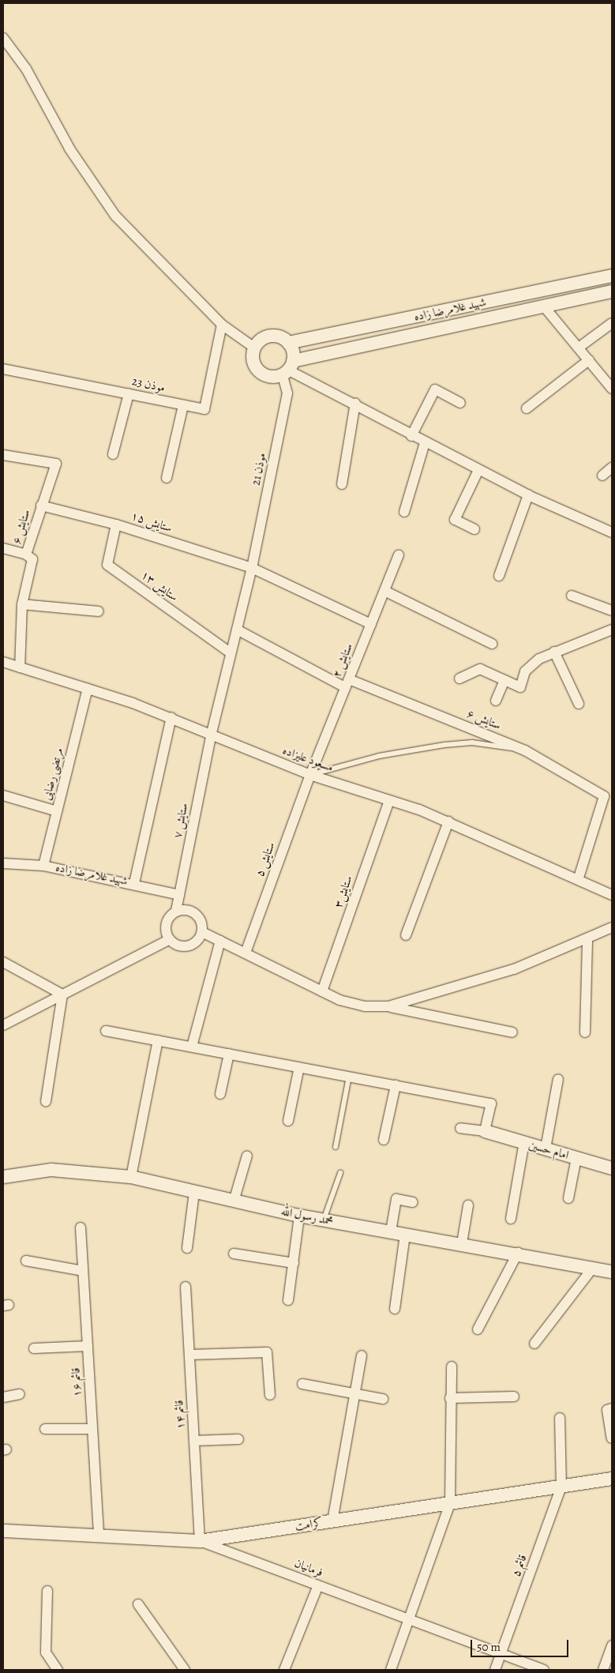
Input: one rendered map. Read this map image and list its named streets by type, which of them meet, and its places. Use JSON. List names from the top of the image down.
{
  "streets": {
    "street": [
      "شهید غلامرضا زاده",
      "موذن 23",
      "موذن 21",
      "ستایش ۱۵",
      "ستایش ۶",
      "ستایش ۱۳",
      "ستایش ۲",
      "مسعود علیزاده",
      "مرتضی رضایی",
      "ستایش ۷",
      "ستایش ۵",
      "ستایش۳",
      "امام حسین",
      "محمد رسول الله",
      "قائم ۱۶",
      "قائم ۱۴",
      "کرامت",
      "قائم ۵",
      "فرمانیان"
    ]
  },
  "crossings": [
    ["شهید غلامرضا زاده", "موذن 21"],
    ["شهید غلامرضا زاده", "مرتضی رضایی"],
    ["شهید غلامرضا زاده", "ستایش ۷"],
    ["موذن 21", "ستایش ۱۵"],
    ["موذن 21", "ستایش ۱۳"],
    ["موذن 21", "ستایش ۷"],
    ["ستایش ۱۵", "ستایش ۶"],
    ["ستایش ۱۵", "ستایش ۱۳"],
    ["ستایش ۱۵", "ستایش ۲"],
    ["ستایش ۶", "ستایش ۲"],
    ["ستایش ۶", "مسعود علیزاده"],
    ["ستایش ۱۳", "ستایش ۷"],
    ["ستایش ۲", "مسعود علیزاده"],
    ["ستایش ۲", "ستایش ۵"],
    ["مسعود علیزاده", "مرتضی رضایی"],
    ["مسعود علیزاده", "ستایش ۷"],
    ["مسعود علیزاده", "ستایش ۵"],
    ["مسعود علیزاده", "ستایش۳"],
    ["قائم ۱۶", "کرامت"],
    ["قائم ۱۴", "کرامت"],
    ["قائم ۱۴", "فرمانیان"],
    ["کرامت", "قائم ۵"],
    ["کرامت", "فرمانیان"],
    ["قائم ۵", "فرمانیان"]
  ],
  "scale_bar": "50 m"
}
